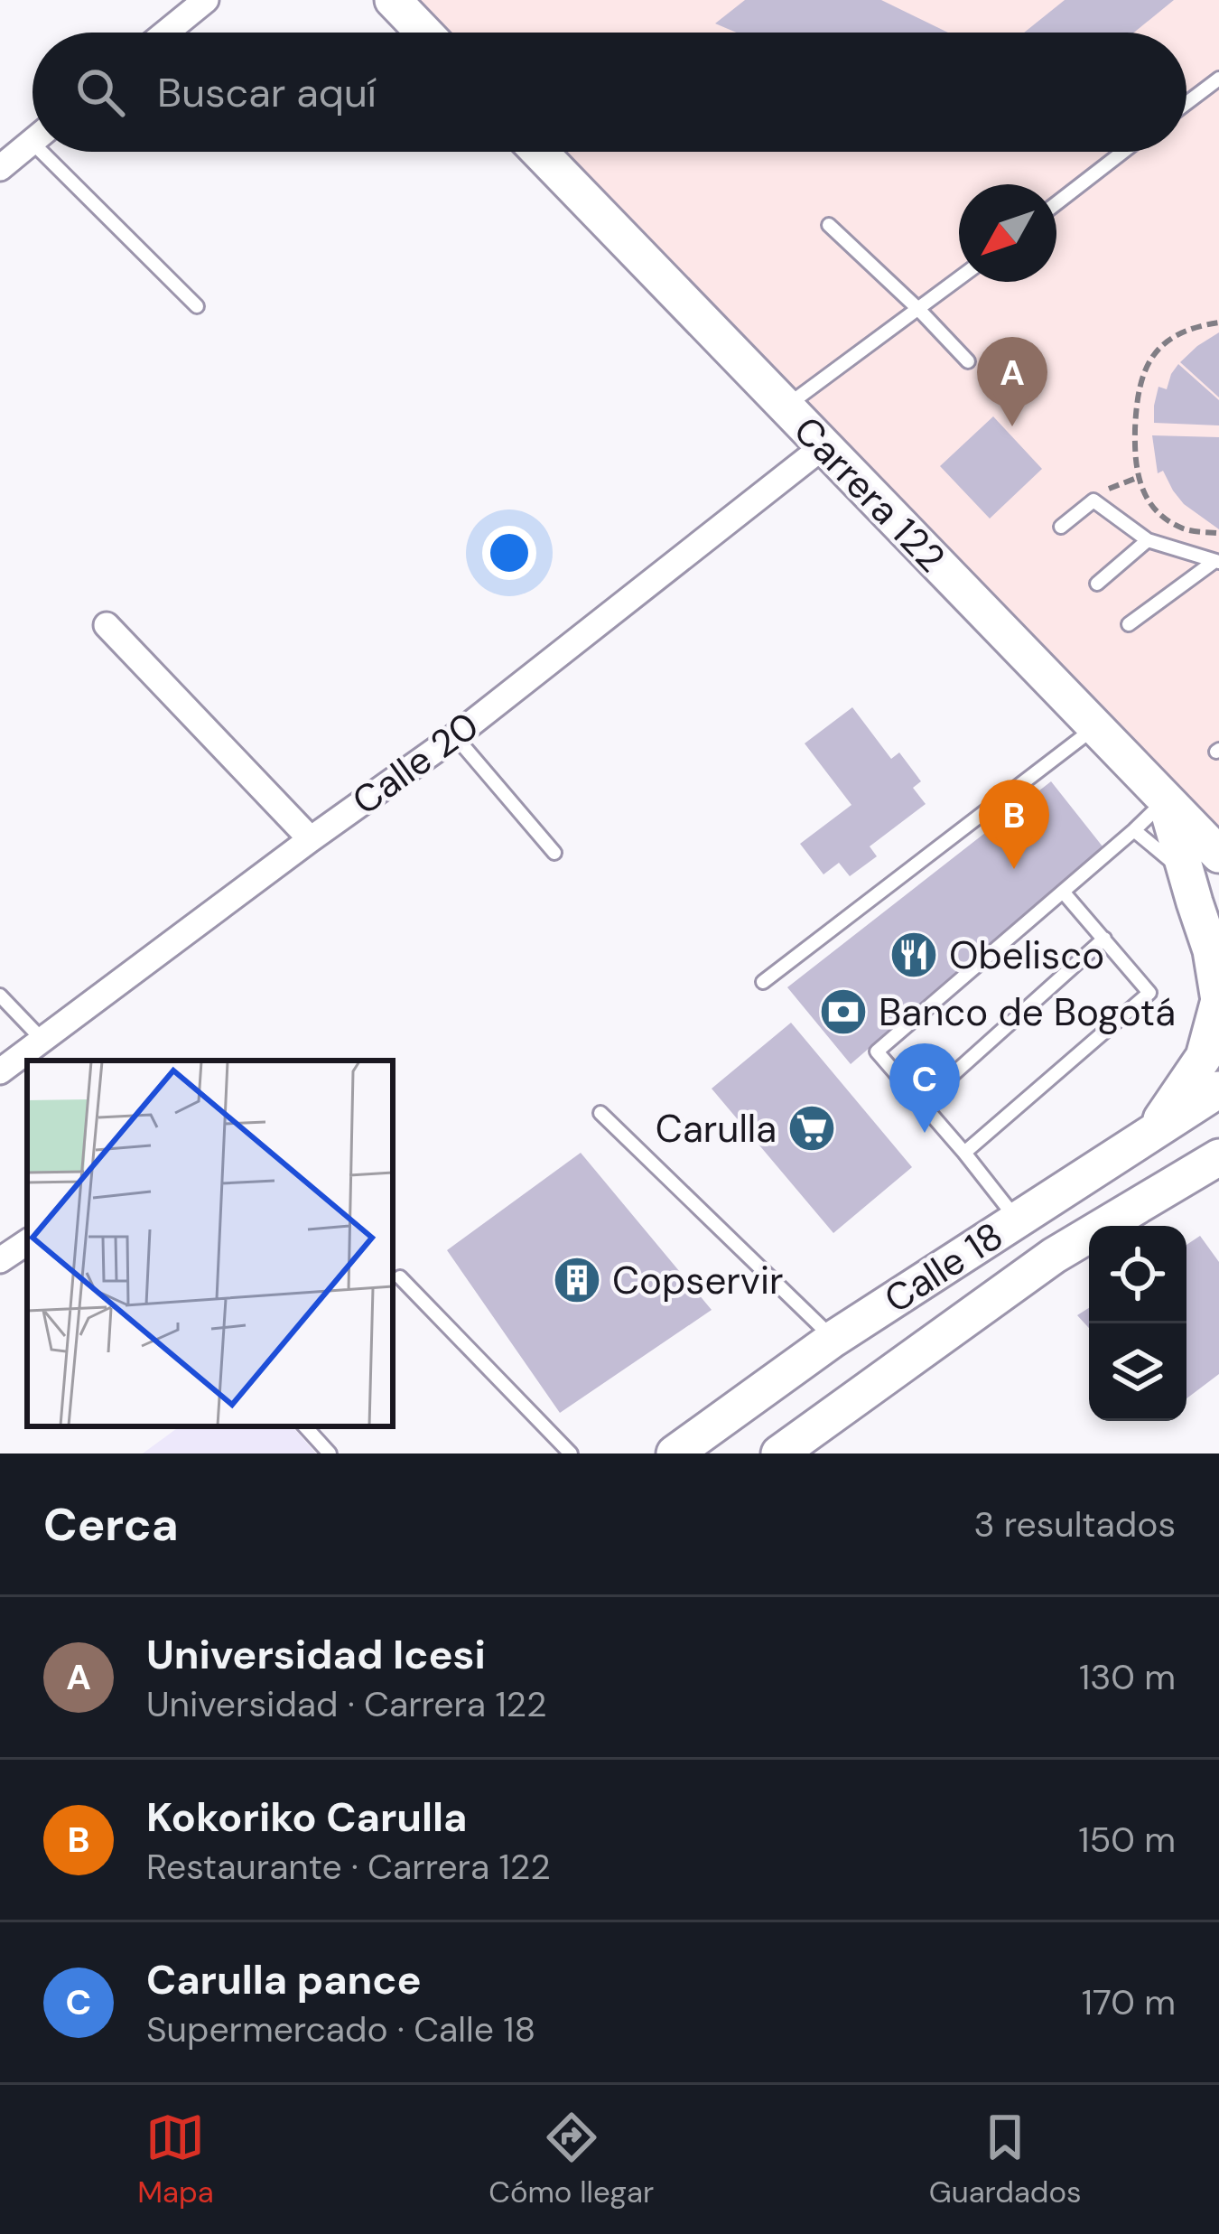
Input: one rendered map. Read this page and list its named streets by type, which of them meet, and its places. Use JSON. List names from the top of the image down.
{
  "streets": {
    "main road": ["Carrera 122", "Calle 18"],
    "street": ["Calle 20"]
  },
  "crossings": [
    ["Carrera 122", "Calle 20"]
  ],
  "places": {
    "restaurant": ["Obelisco"],
    "bank": ["Banco de Bogotá"],
    "supermarket": ["Carulla"],
    "building": ["Copservir"]
  },
  "north": "bottom left",
  "page": {
    "search": "Buscar aquí",
    "pins": ["A", "B", "C"],
    "heading": ["Cerca", "3 resultados"],
    "list": [
      {
        "mark": "A",
        "name": "Universidad Icesi",
        "note": "Universidad · Carrera 122",
        "value": "130 m"
      },
      {
        "mark": "B",
        "name": "Kokoriko Carulla",
        "note": "Restaurante · Carrera 122",
        "value": "150 m"
      },
      {
        "mark": "C",
        "name": "Carulla pance",
        "note": "Supermercado · Calle 18",
        "value": "170 m"
      }
    ],
    "nav": ["Mapa", "Cómo llegar", "Guardados"]
  }
}
